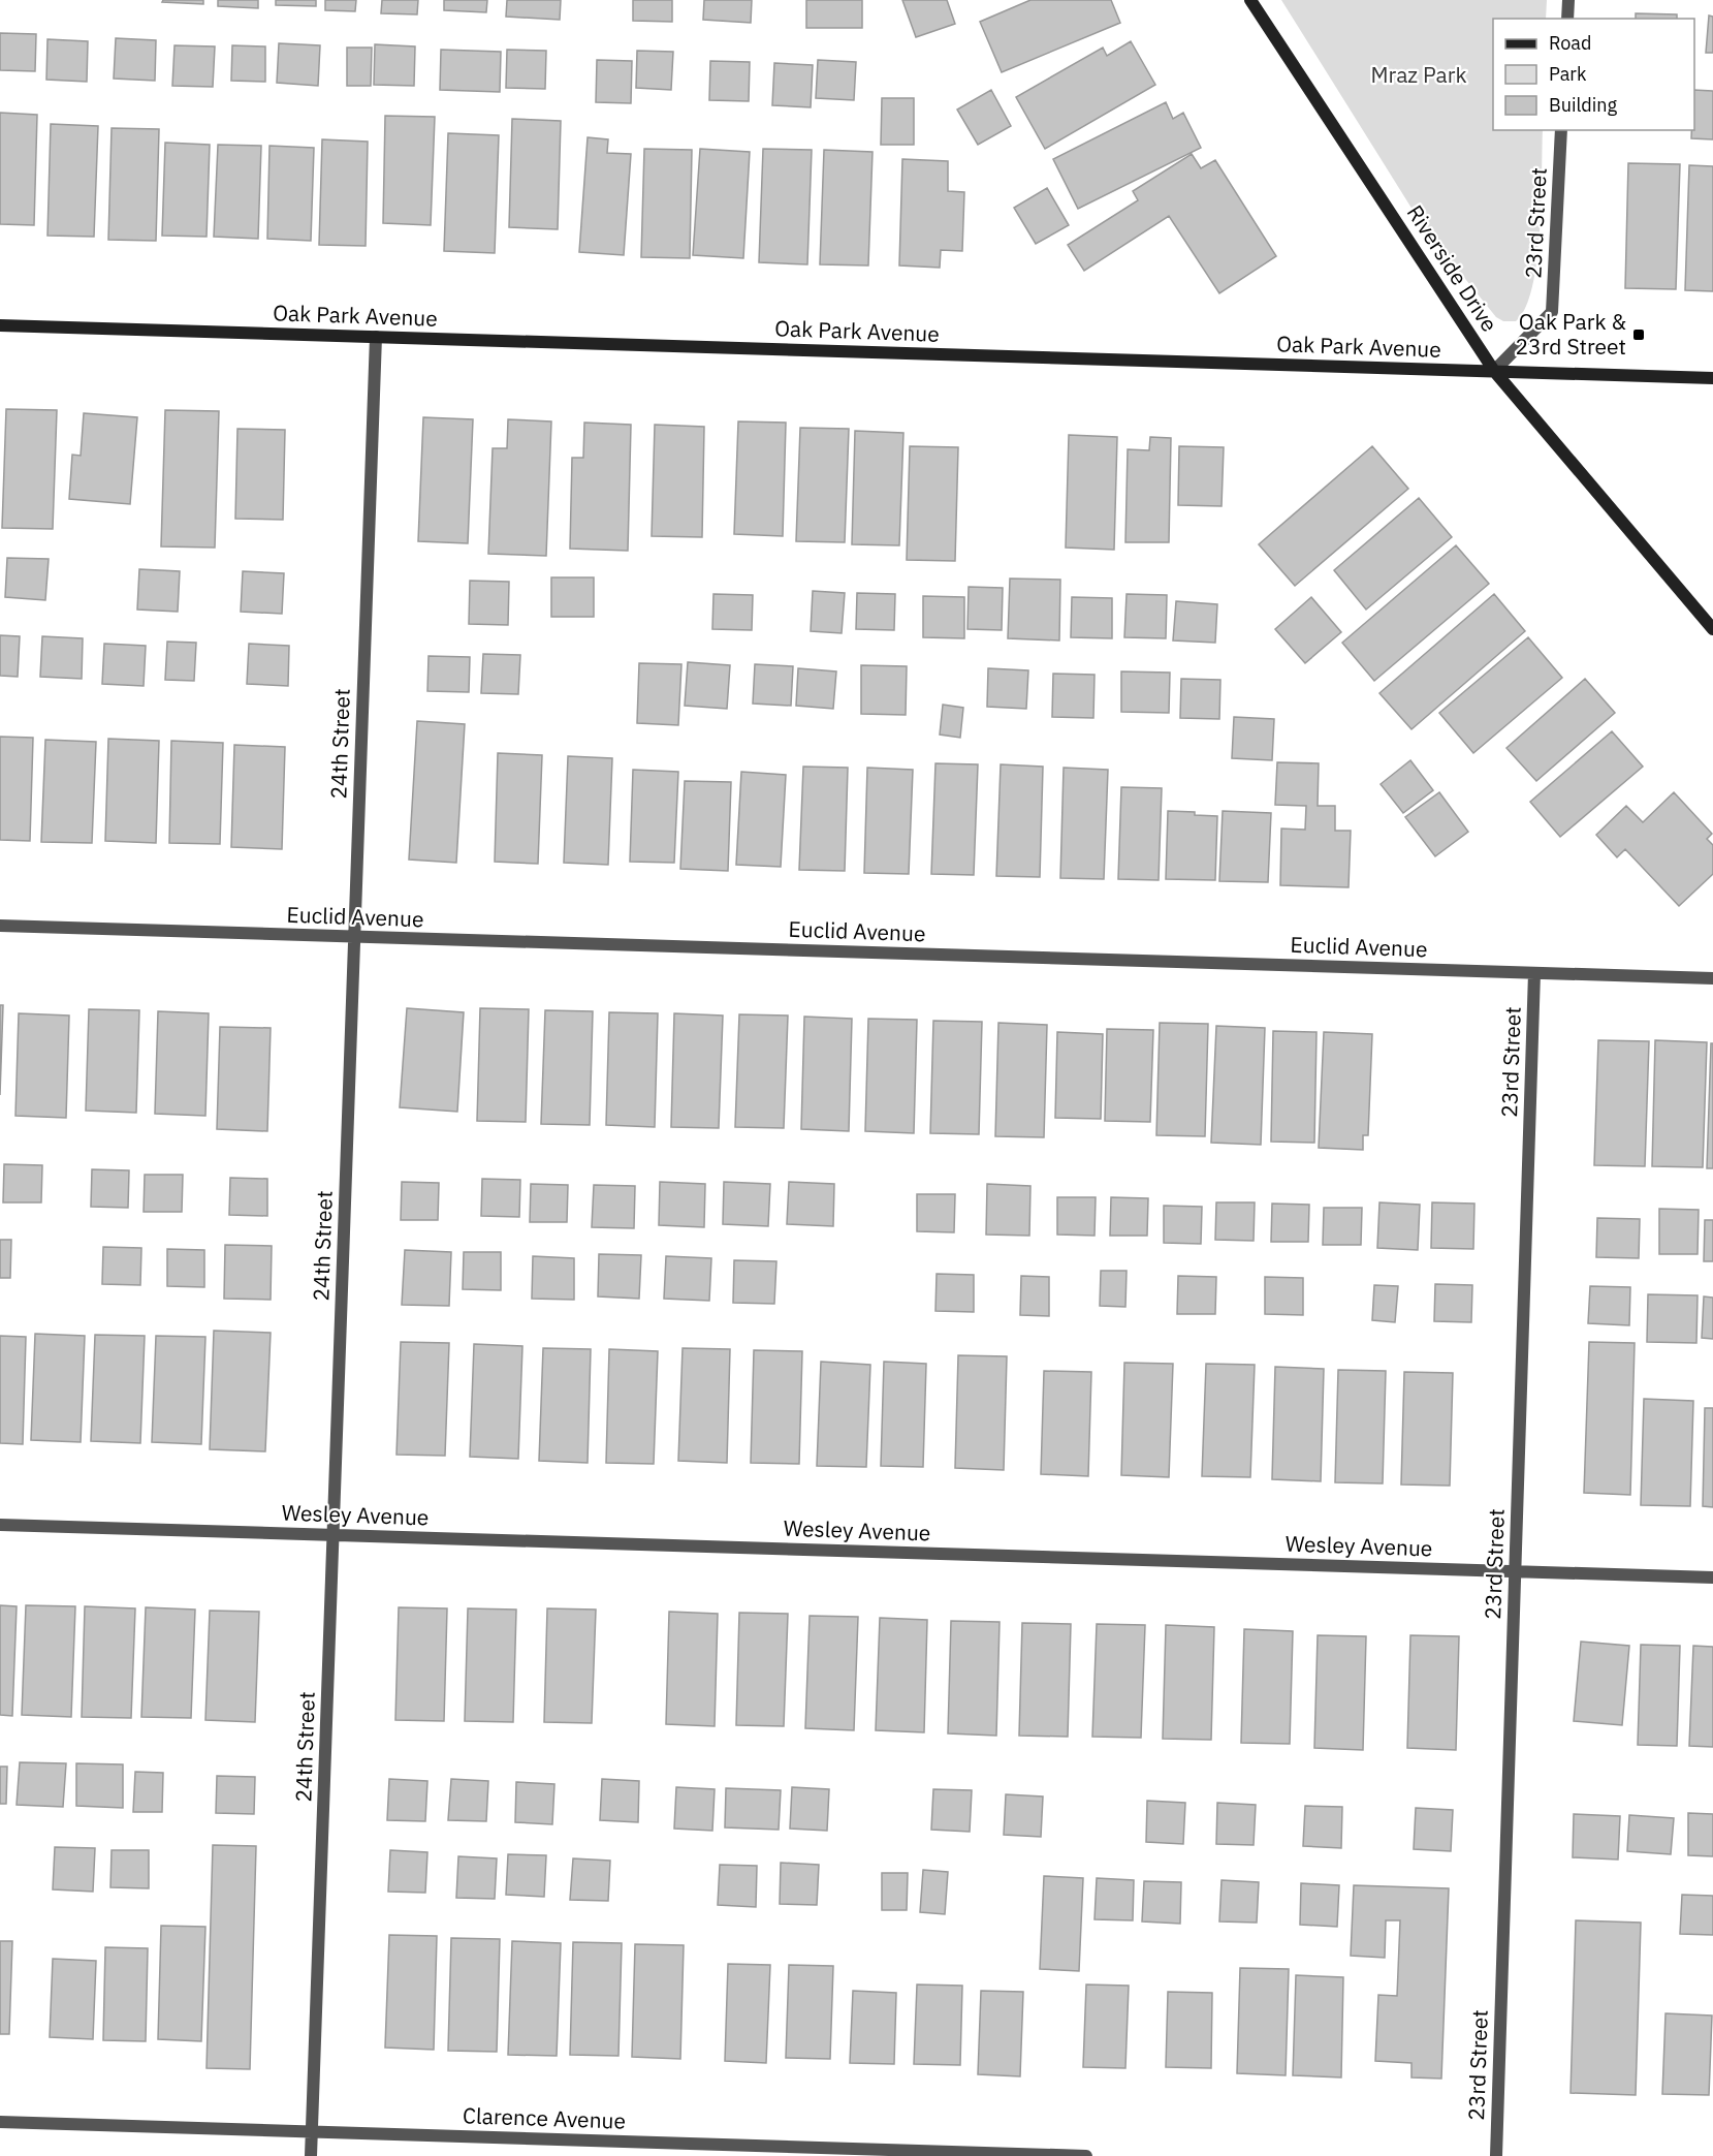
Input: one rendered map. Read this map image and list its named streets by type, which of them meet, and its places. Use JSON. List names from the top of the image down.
{
  "streets": {
    "street": [
      "23rd Street",
      "Riverside Drive",
      "Oak Park Avenue",
      "24th Street",
      "Euclid Avenue",
      "Wesley Avenue",
      "Clarence Avenue"
    ]
  },
  "crossings": [
    ["23rd Street", "Riverside Drive"],
    ["23rd Street", "Oak Park Avenue"],
    ["23rd Street", "Euclid Avenue"],
    ["23rd Street", "Wesley Avenue"],
    ["Riverside Drive", "Oak Park Avenue"],
    ["Oak Park Avenue", "24th Street"],
    ["24th Street", "Euclid Avenue"],
    ["24th Street", "Wesley Avenue"],
    ["24th Street", "Clarence Avenue"]
  ],
  "parks": ["Mraz Park"],
  "places": {
    "transit": ["Oak Park & 23rd Street"]
  },
  "legend": ["Road", "Park", "Building"]
}
